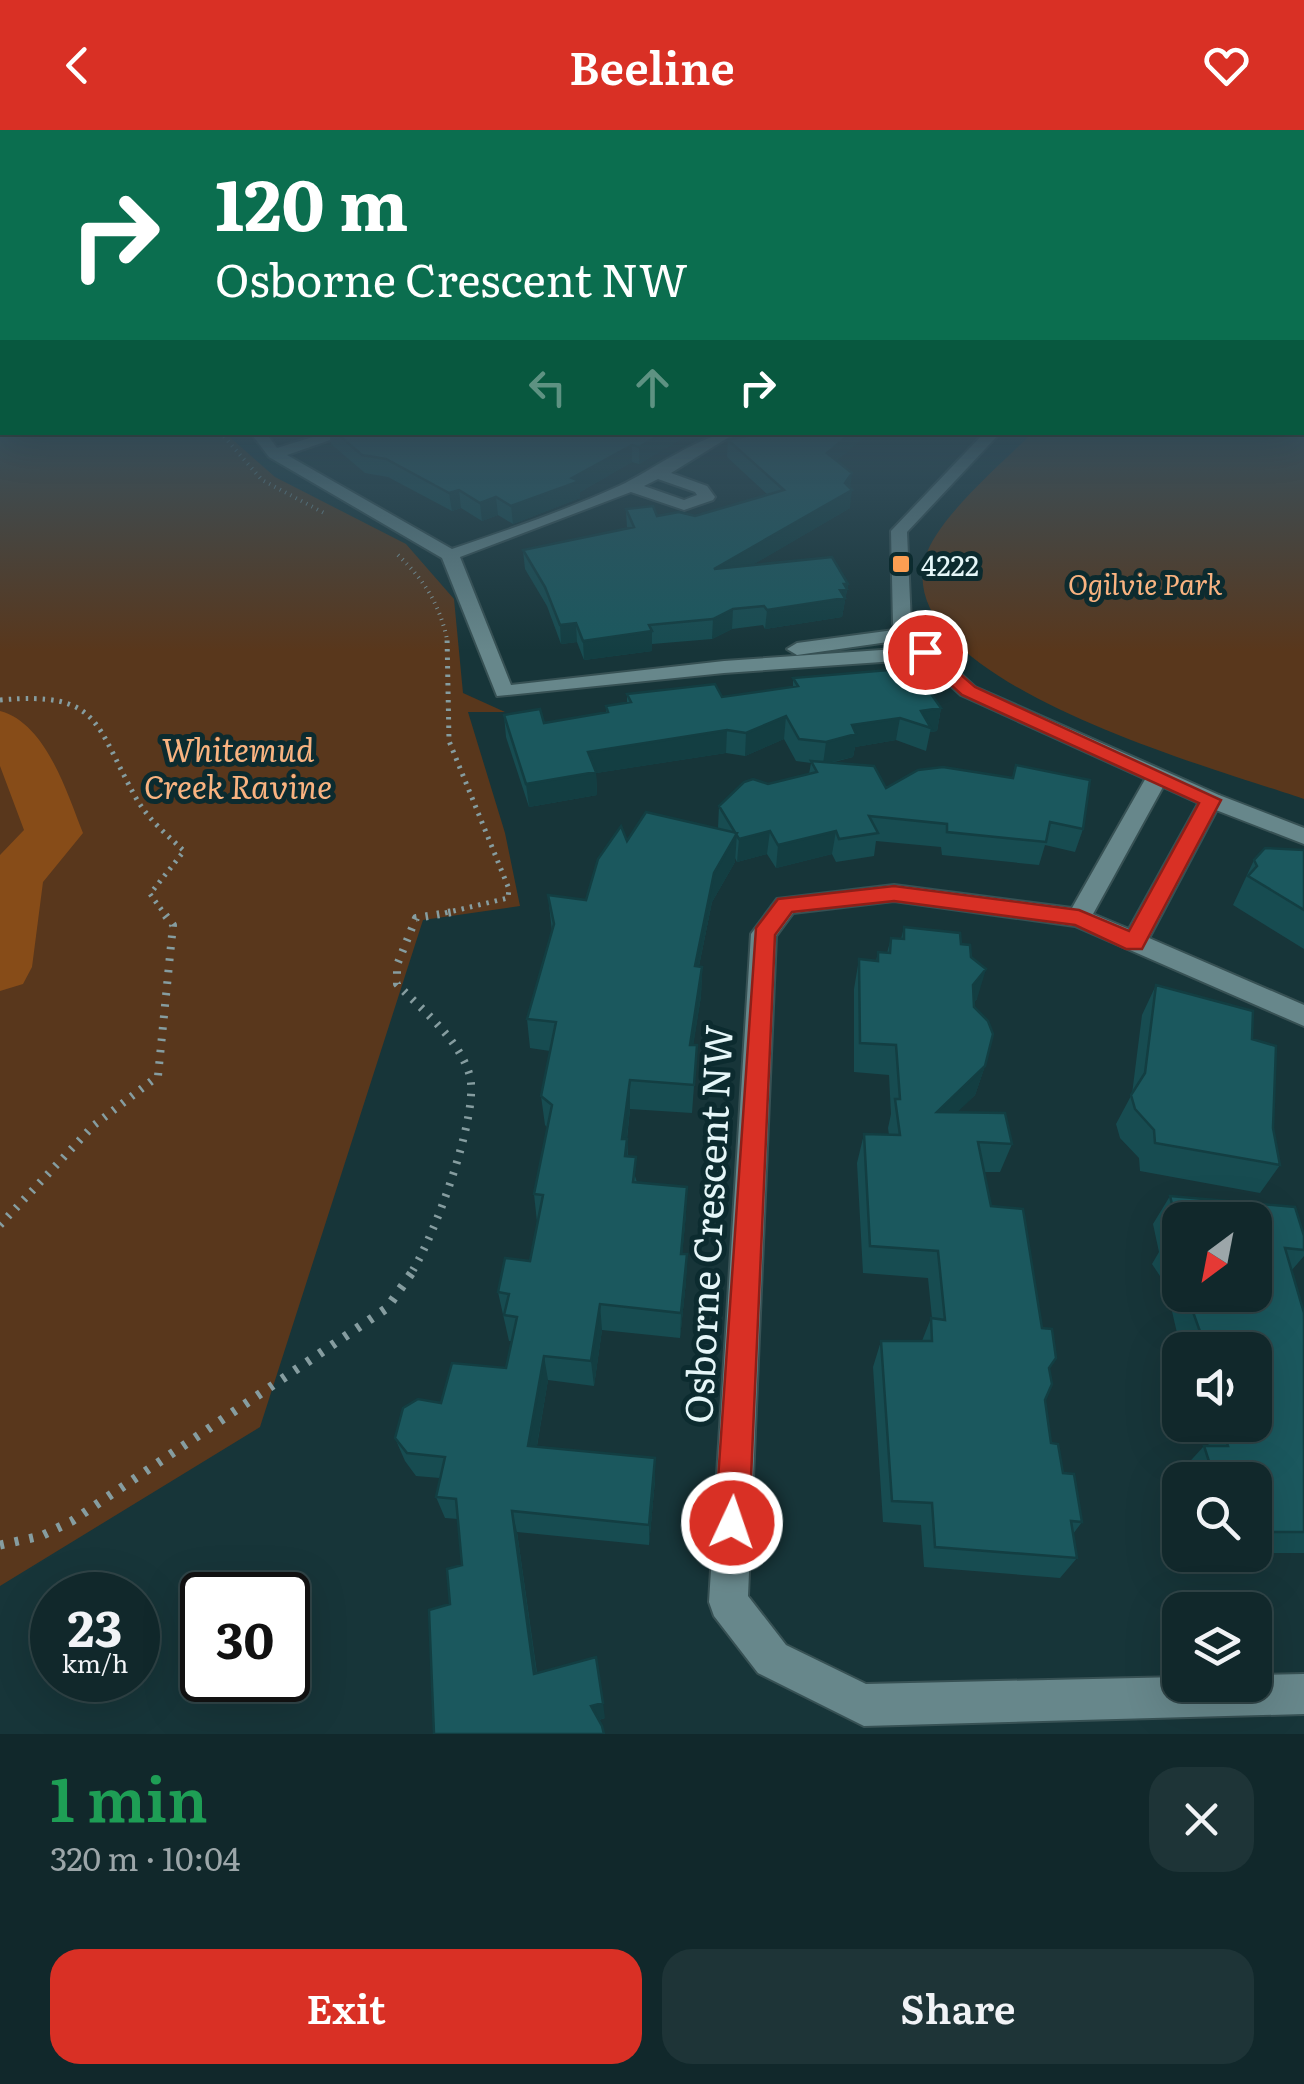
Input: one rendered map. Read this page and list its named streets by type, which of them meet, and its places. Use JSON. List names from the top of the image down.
{
  "streets": {
    "street": ["Osborne Crescent NW"]
  },
  "parks": ["Ogilvie Park", "Whitemud Creek Ravine"],
  "places": {
    "transit": ["4222"]
  },
  "north": "bottom left",
  "page": {
    "header": "Beeline",
    "turn": ["120 m", "Osborne Crescent NW"],
    "speed": "23 km/h",
    "limit": "30",
    "heading": ["1 min", "320 m · 10:04"],
    "buttons": ["Exit", "Share"]
  }
}
